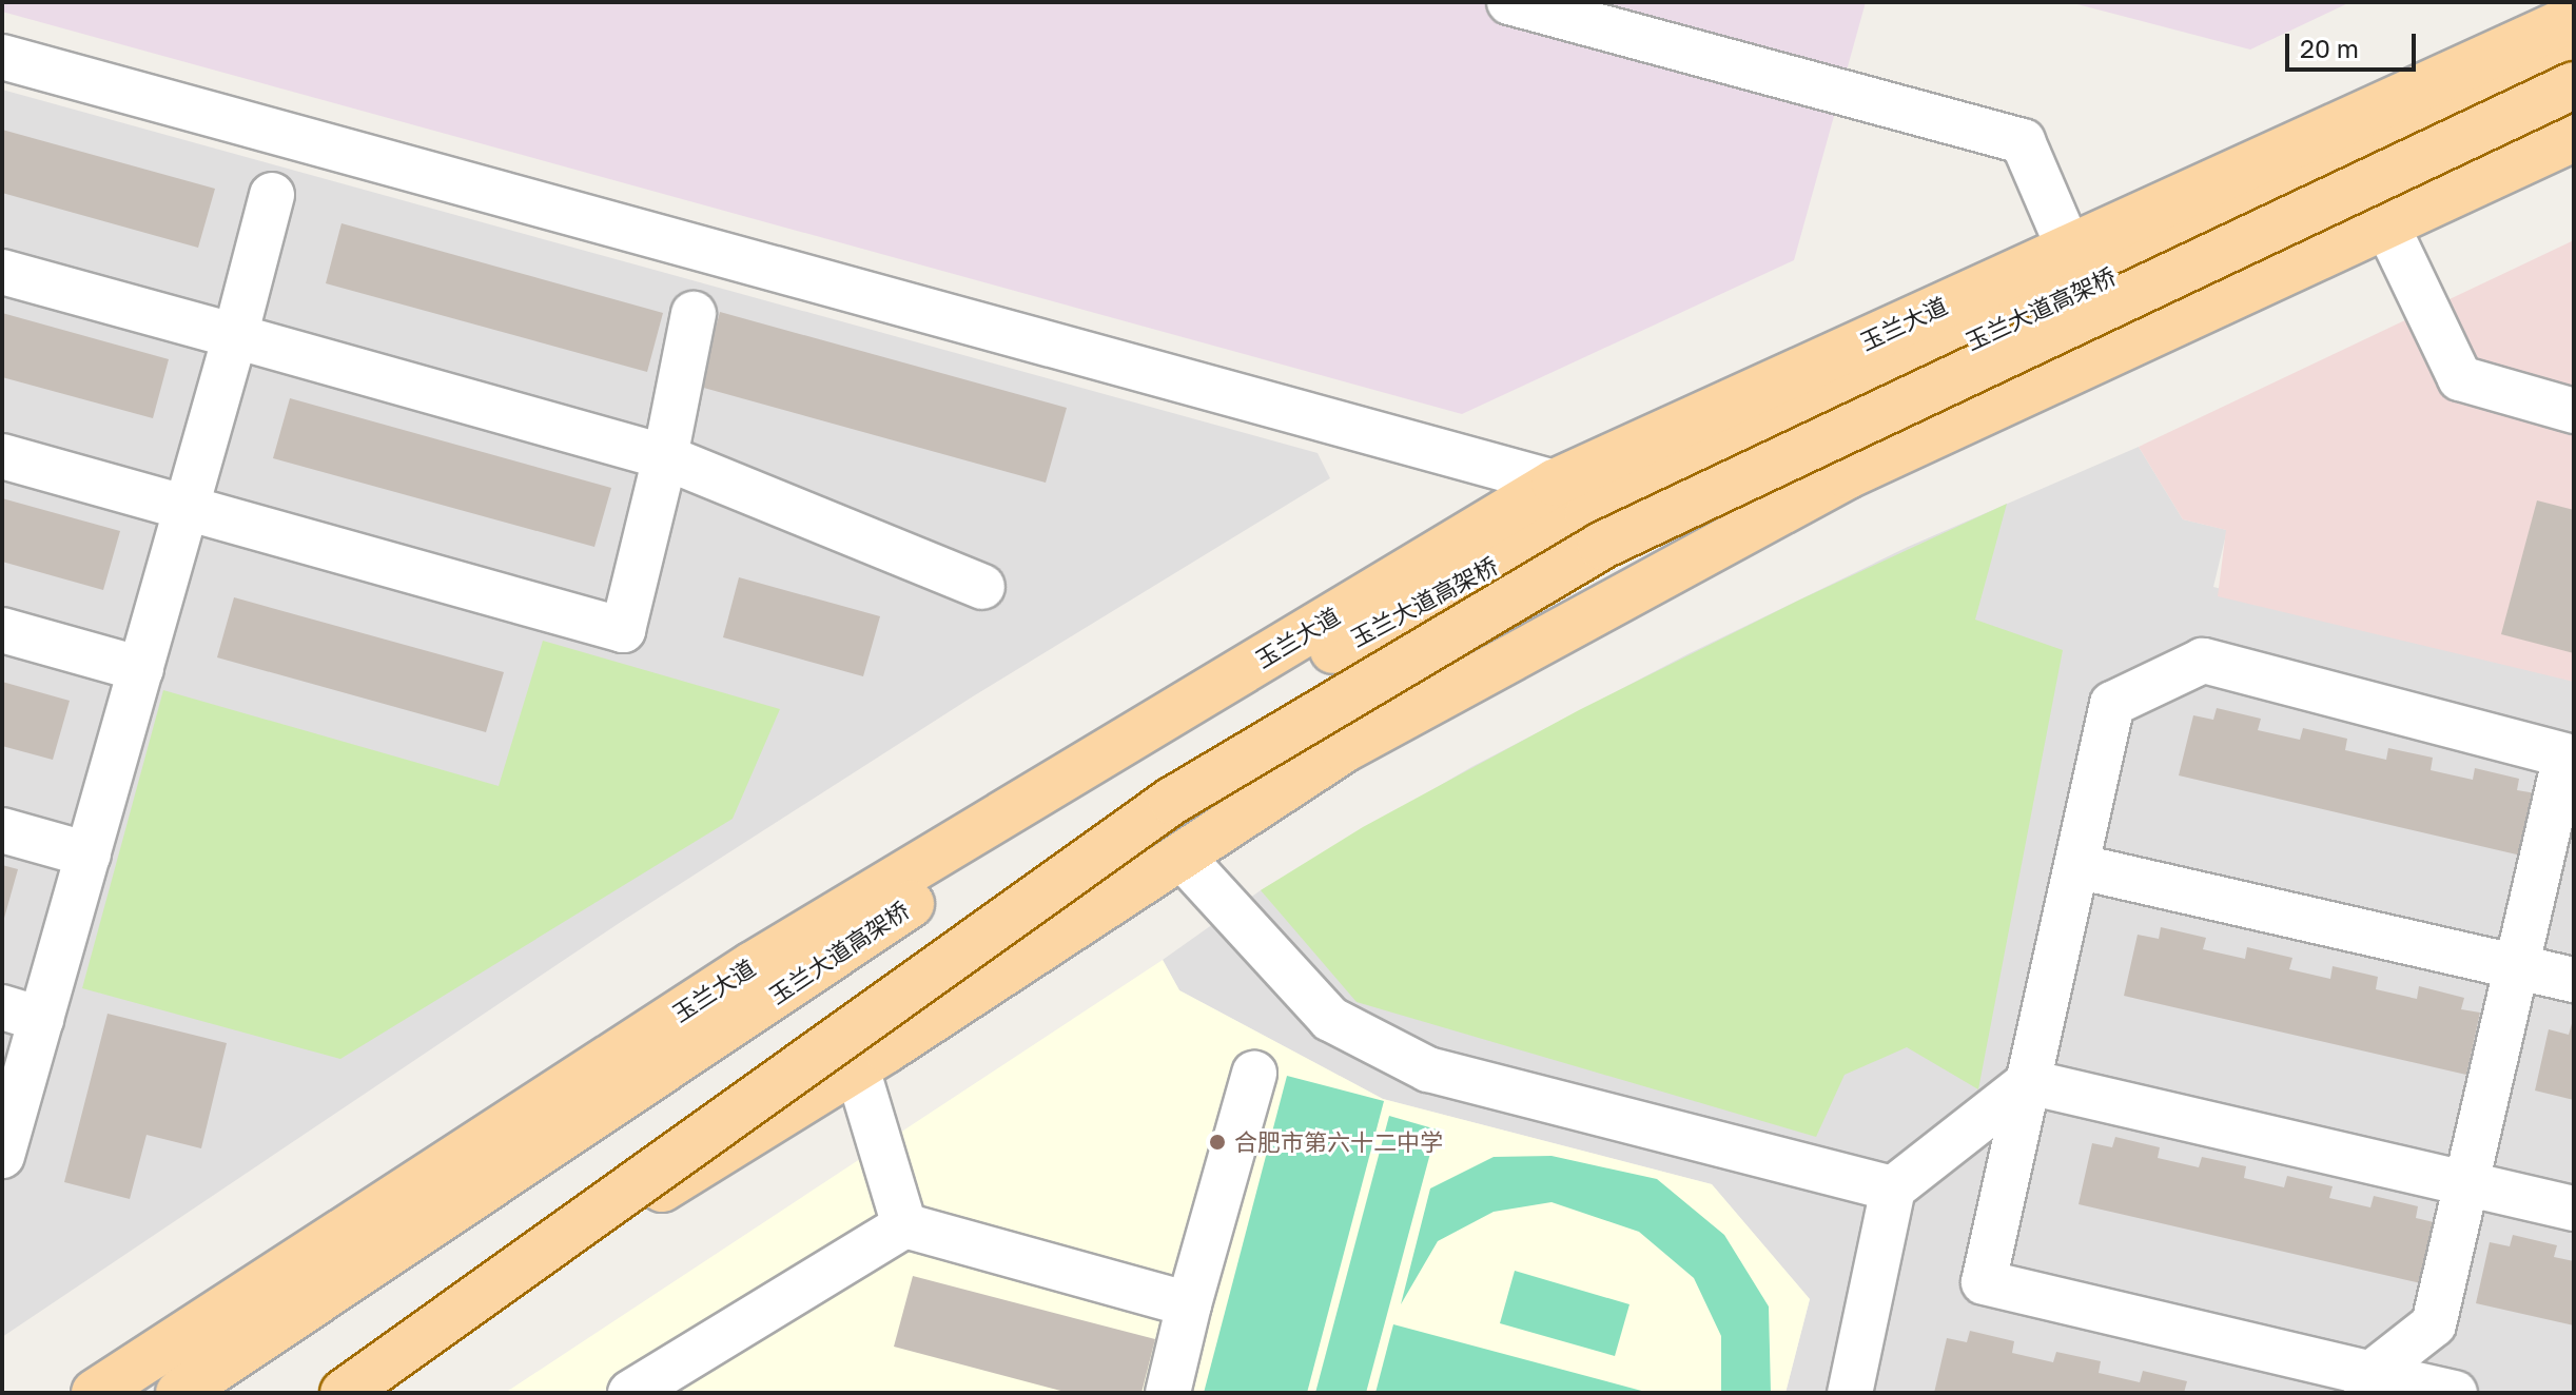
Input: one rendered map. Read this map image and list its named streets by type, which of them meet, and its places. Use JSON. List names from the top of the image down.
{
  "streets": {
    "main road": ["玉兰大道高架桥", "玉兰大道"]
  },
  "places": ["合肥市第六十二中学"],
  "scale_bar": "20 m"
}
